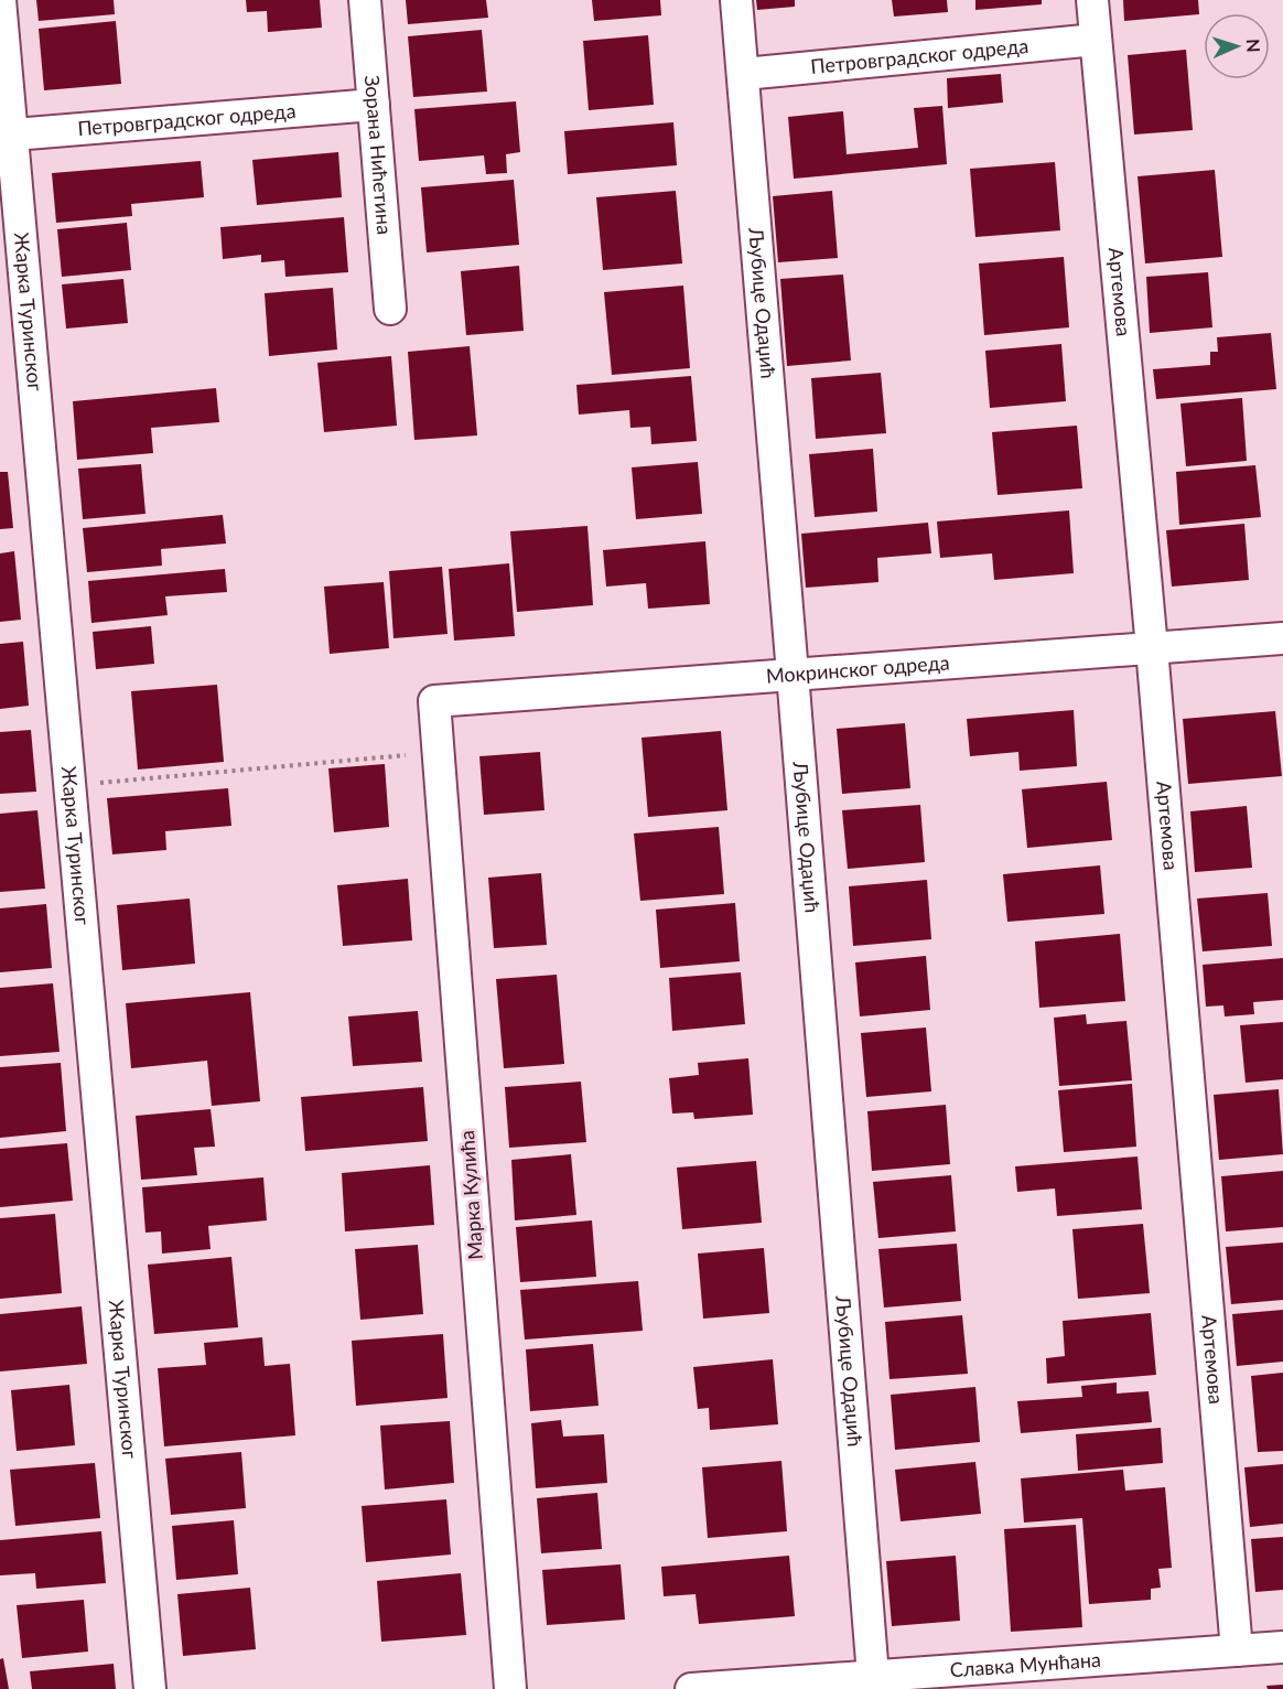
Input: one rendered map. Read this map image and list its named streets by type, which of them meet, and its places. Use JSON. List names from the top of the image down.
{
  "streets": {
    "street": [
      "Петровградског одреда",
      "Зорана Нићетина",
      "Артемова",
      "Љубице Одаџић",
      "Жарка Туринског",
      "Мокринског одреда",
      "Марка Кулића",
      "Славка Мунћана"
    ]
  },
  "crossings": [
    ["Петровградског одреда", "Зорана Нићетина"],
    ["Петровградског одреда", "Артемова"],
    ["Петровградског одреда", "Љубице Одаџић"],
    ["Петровградског одреда", "Жарка Туринског"],
    ["Артемова", "Мокринског одреда"],
    ["Артемова", "Славка Мунћана"],
    ["Љубице Одаџић", "Мокринског одреда"],
    ["Љубице Одаџић", "Славка Мунћана"],
    ["Мокринског одреда", "Марка Кулића"]
  ],
  "north": "right"
}
